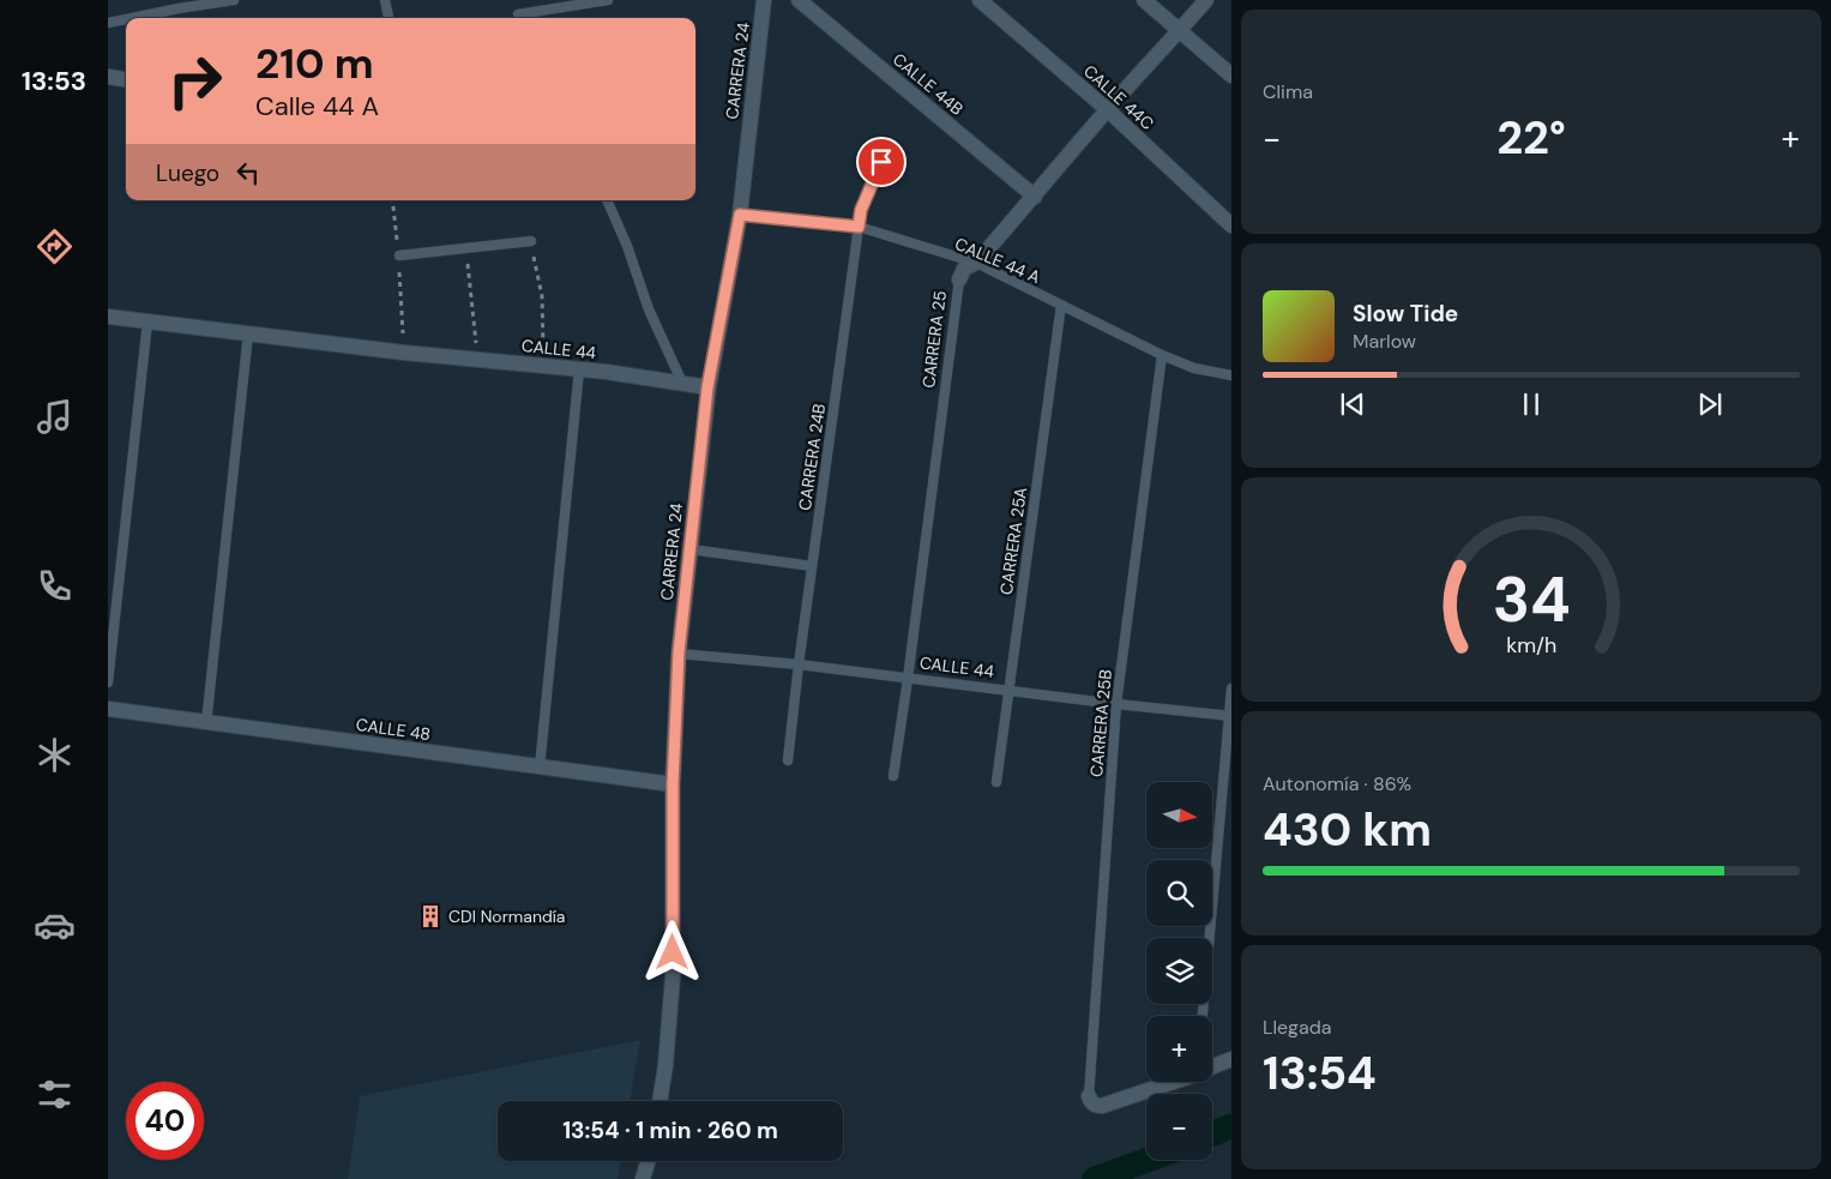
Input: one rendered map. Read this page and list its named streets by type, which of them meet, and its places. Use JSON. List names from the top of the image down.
{
  "streets": {
    "street": [
      "CARRERA 24",
      "CALLE 44B",
      "CALLE 44C",
      "CARRERA 25",
      "CALLE 44",
      "CALLE 48"
    ],
    "lane": [
      "CALLE 44 A",
      "CARRERA 24B",
      "CARRERA 25A",
      "CARRERA 25B"
    ]
  },
  "crossings": [
    ["CARRERA 24", "CALLE 44 A"],
    ["CARRERA 24", "CALLE 44"],
    ["CARRERA 24", "CALLE 48"],
    ["CALLE 44B", "CARRERA 25"],
    ["CALLE 44C", "CARRERA 25"],
    ["CALLE 44 A", "CARRERA 25"],
    ["CALLE 44 A", "CARRERA 24B"],
    ["CALLE 44 A", "CARRERA 25A"],
    ["CALLE 44 A", "CARRERA 25B"],
    ["CARRERA 25", "CALLE 44"],
    ["CALLE 44", "CARRERA 24B"],
    ["CALLE 44", "CARRERA 25A"],
    ["CALLE 44", "CARRERA 25B"]
  ],
  "places": {
    "building": ["CDI Normandía"]
  },
  "north": "right",
  "page": {
    "tabs": "13:53",
    "tile": [
      "Clima",
      ["Autonomía · 86%", "430 km"],
      ["Llegada", "13:54"]
    ],
    "turn": ["210 m", "Calle 44 A"],
    "heat": ["−", "22°", "+"],
    "then": "Luego",
    "song": ["Slow Tide", "Marlow"],
    "map_buttons": ["+", "−"],
    "limit": "40",
    "trip": "13:54 · 1 min · 260 m",
    "gauge": ["34", "km/h"]
  }
}
